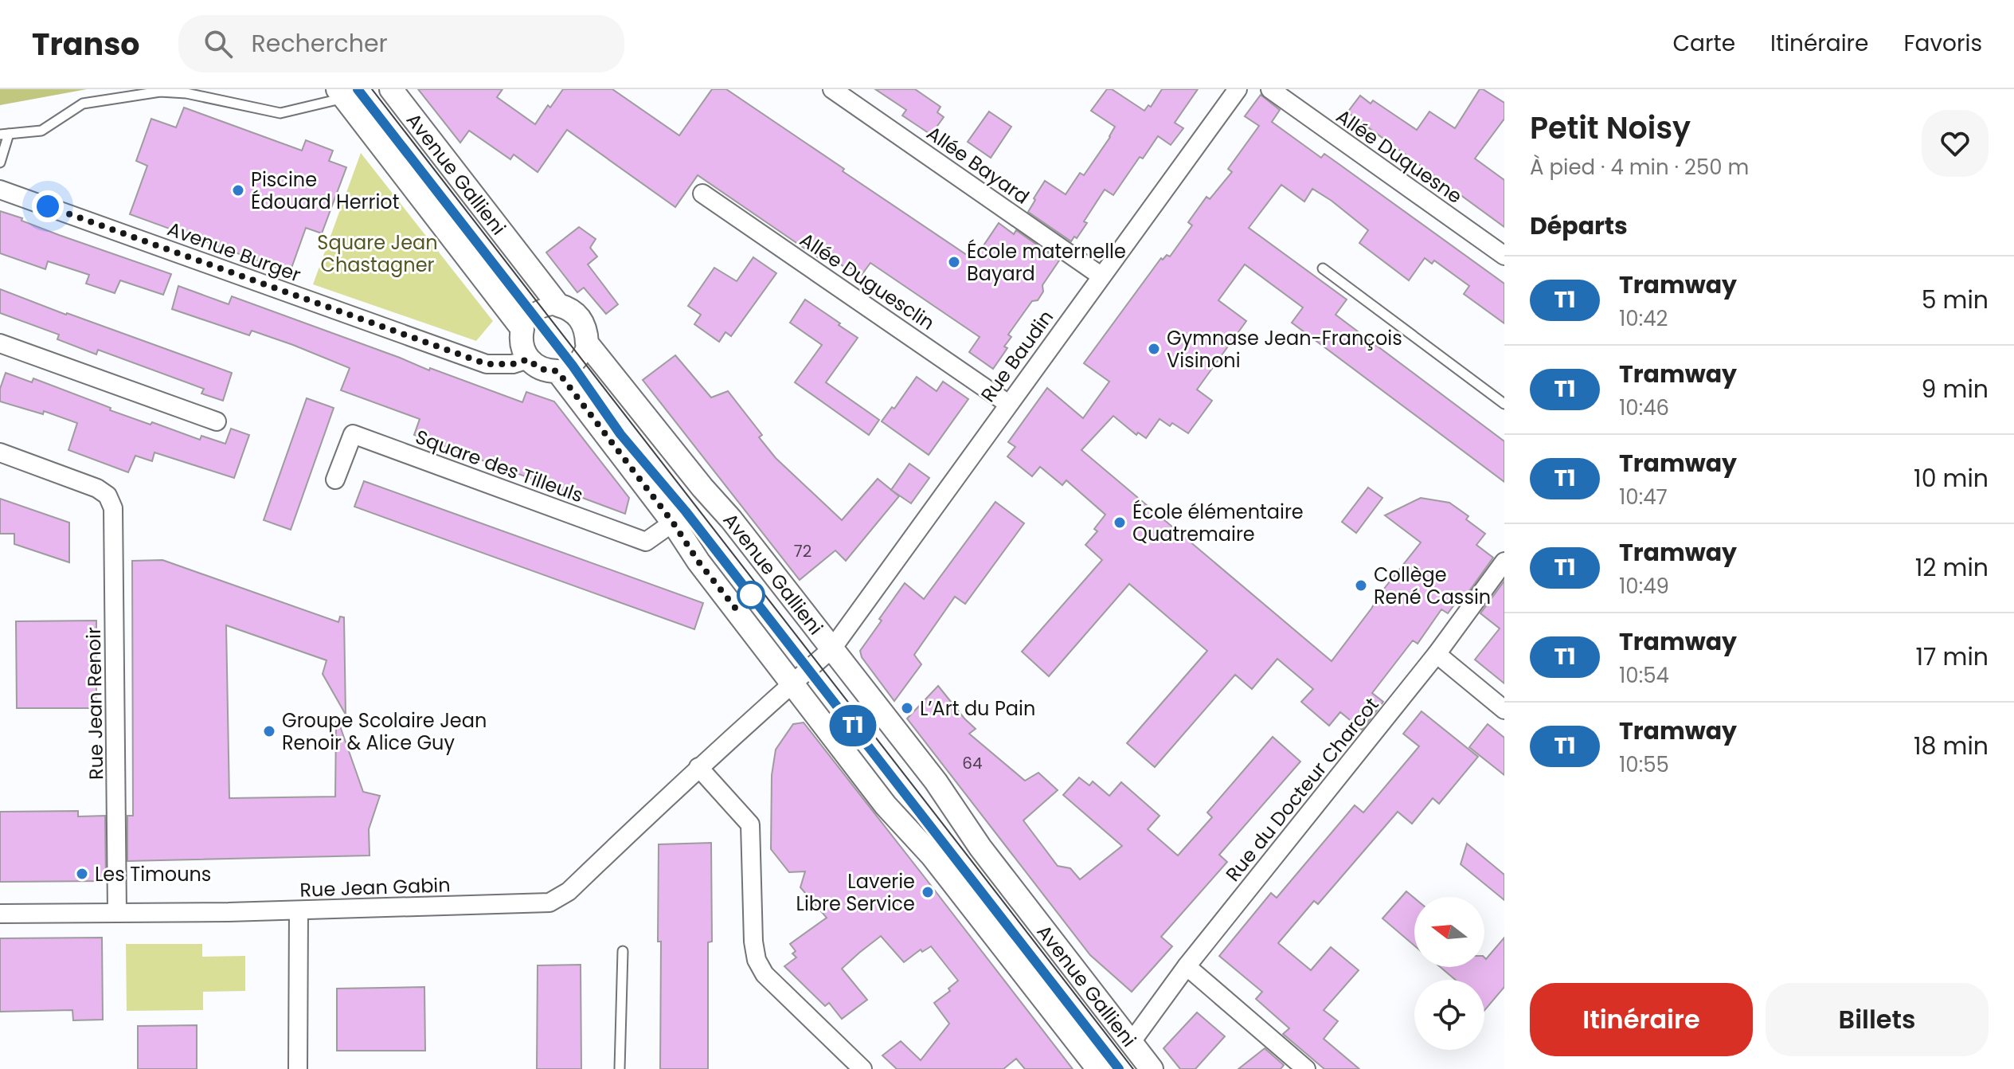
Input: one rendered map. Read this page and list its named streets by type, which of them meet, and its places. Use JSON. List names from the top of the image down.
{
  "streets": {
    "street": [
      "Allée Duquesne",
      "Allée Bayard",
      "Avenue Gallieni",
      "Avenue Burger",
      "Allée Duguesclin",
      "Rue Baudin",
      "Square des Tilleuls",
      "Rue Jean Renoir",
      "Rue du Docteur Charcot",
      "Rue Jean Gabin"
    ]
  },
  "crossings": [
    ["Allée Bayard", "Rue Baudin"],
    ["Avenue Gallieni", "Avenue Burger"],
    ["Avenue Gallieni", "Rue Baudin"],
    ["Avenue Gallieni", "Rue du Docteur Charcot"],
    ["Allée Duguesclin", "Rue Baudin"],
    ["Rue Baudin", "Rue Jean Gabin"],
    ["Rue Jean Renoir", "Rue Jean Gabin"]
  ],
  "parks": ["Square Jean Chastagner"],
  "places": [
    "Piscine Édouard Herriot",
    "École maternelle Bayard",
    "Gymnase Jean-François Visinoni",
    "École élémentaire Quatremaire",
    "Collège René Cassin",
    "L’Art du Pain",
    "Groupe Scolaire Jean Renoir & Alice Guy",
    "Les Timouns",
    "Laverie Libre Service"
  ],
  "lines": ["tram line T1"],
  "house_numbers": ["72", "64"],
  "north": "left",
  "page": {
    "header": "Transo",
    "search": "Rechercher",
    "nav": ["Carte", "Itinéraire", "Favoris"],
    "on_map": "T1",
    "heading": [
      ["Petit Noisy", "À pied · 4 min · 250 m"],
      "Départs"
    ],
    "list": [
      {
        "mark": "T1",
        "name": "Tramway",
        "note": "10:42",
        "value": "5 min"
      },
      {
        "mark": "T1",
        "name": "Tramway",
        "note": "10:46",
        "value": "9 min"
      },
      {
        "mark": "T1",
        "name": "Tramway",
        "note": "10:47",
        "value": "10 min"
      },
      {
        "mark": "T1",
        "name": "Tramway",
        "note": "10:49",
        "value": "12 min"
      },
      {
        "mark": "T1",
        "name": "Tramway",
        "note": "10:54",
        "value": "17 min"
      },
      {
        "mark": "T1",
        "name": "Tramway",
        "note": "10:55",
        "value": "18 min"
      }
    ],
    "buttons": ["Itinéraire", "Billets"]
  }
}
